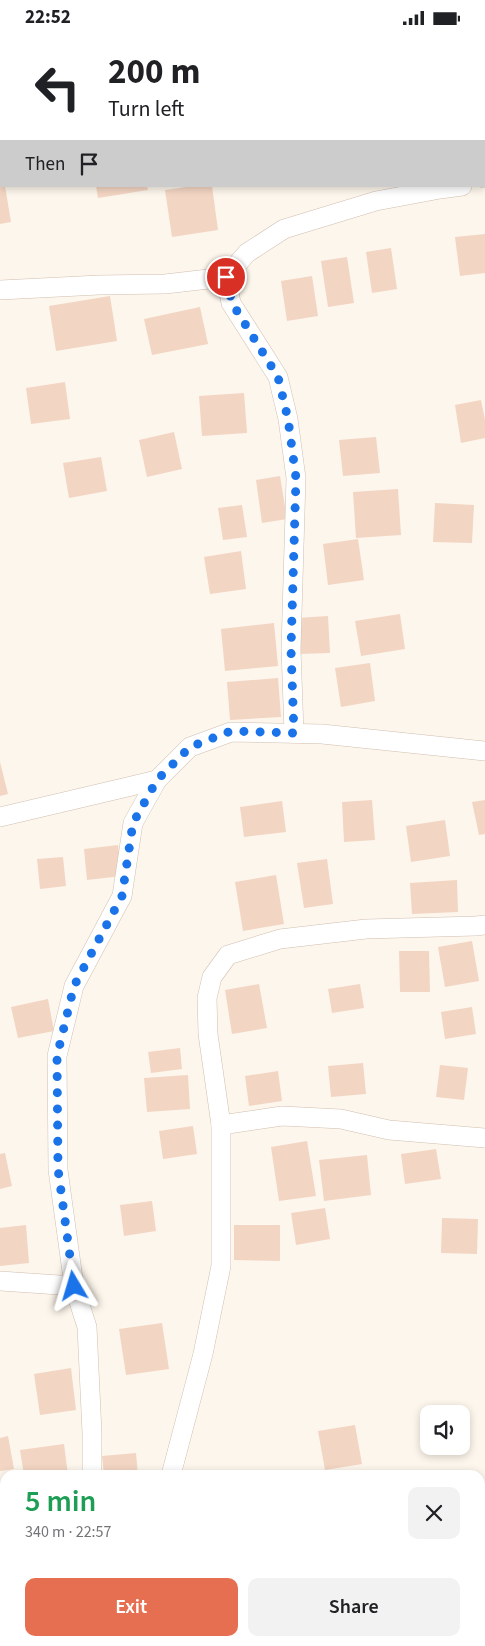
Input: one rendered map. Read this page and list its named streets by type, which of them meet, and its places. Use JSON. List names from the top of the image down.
{
  "page": {
    "status": "22:52",
    "turn": ["200 m", "Turn left"],
    "then": "Then",
    "heading": ["5 min", "340 m · 22:57"],
    "buttons": ["Exit", "Share"]
  }
}
